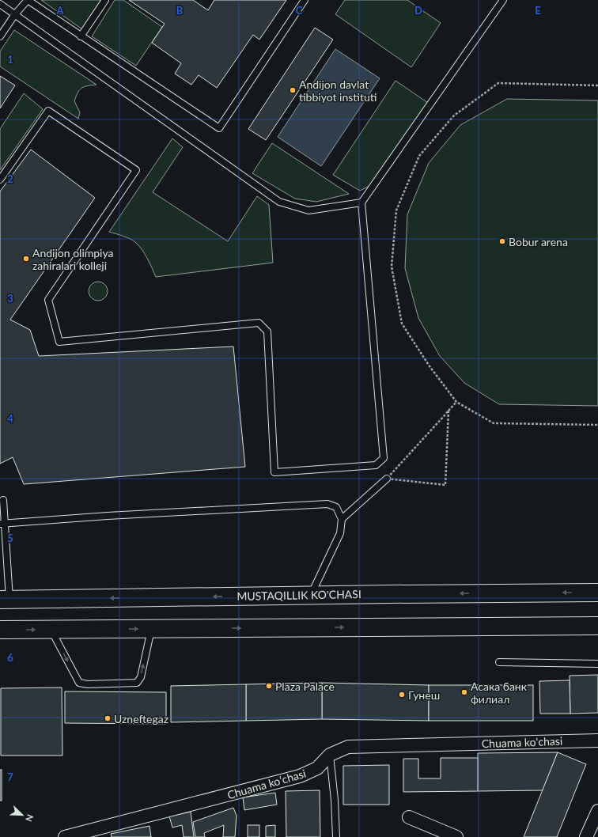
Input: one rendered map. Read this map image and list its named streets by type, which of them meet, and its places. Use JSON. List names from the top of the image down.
{
  "streets": {
    "main road": ["MUSTAQILLIK KO'CHASI"],
    "street": ["Chuama koʻchasi"]
  },
  "places": [
    "Andijon davlat tibbiyot instituti",
    "Bobur arena",
    "Andijon olimpiya zahiralari kolleji",
    "Plaza Palace",
    "Асака банк филиал",
    "Гунеш",
    "Uzneftegaz"
  ],
  "north": "bottom right",
  "grid": {
    "columns": [
      "A",
      "B",
      "C",
      "D",
      "E"
    ],
    "rows": [
      "1",
      "2",
      "3",
      "4",
      "5",
      "6",
      "7"
    ]
  }
}
